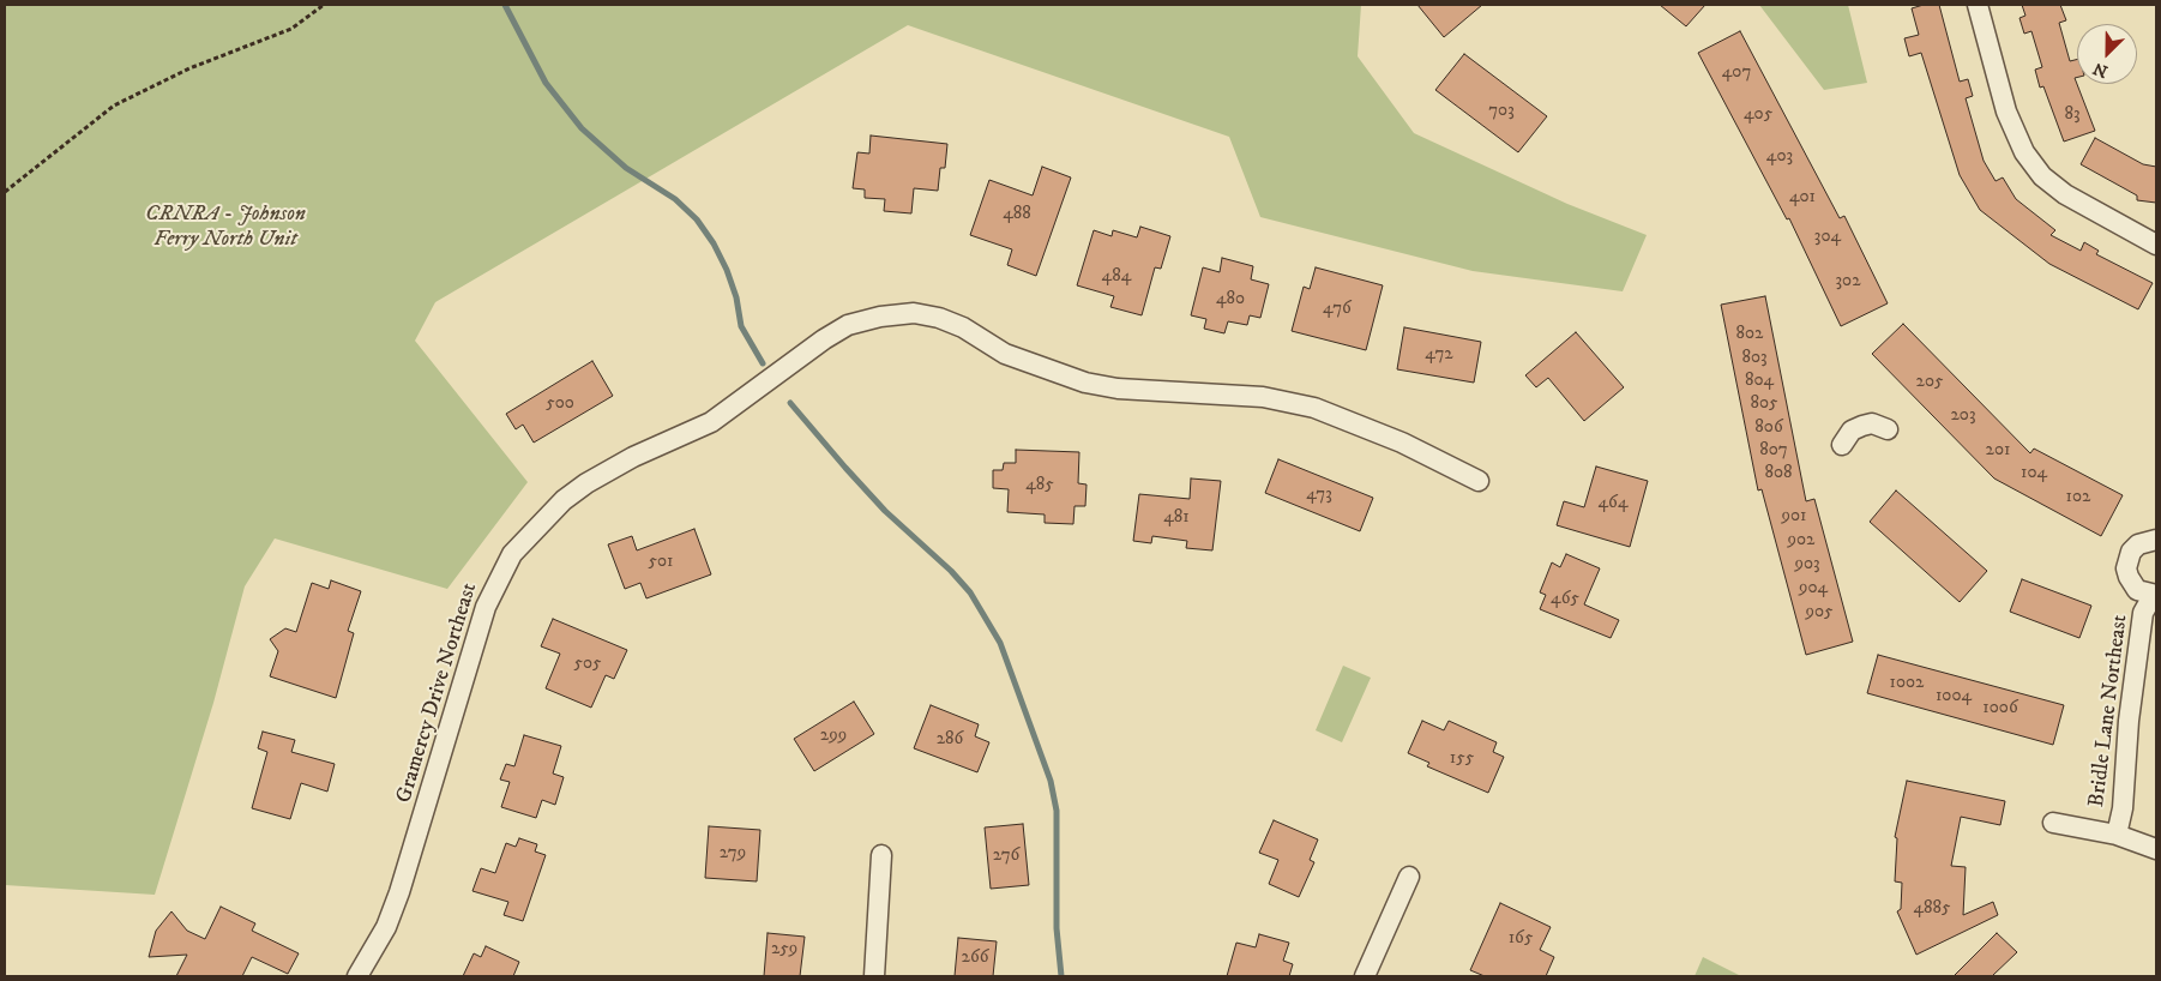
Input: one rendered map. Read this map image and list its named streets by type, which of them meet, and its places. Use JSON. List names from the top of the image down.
{
  "streets": {
    "street": ["Gramercy Drive Northeast", "Bridle Lane Northeast"]
  },
  "parks": ["CRNRA - Johnson Ferry North Unit"],
  "house_numbers": [
    "407",
    "703",
    "405",
    "83",
    "403",
    "401",
    "488",
    "304",
    "484",
    "302",
    "480",
    "476",
    "802",
    "472",
    "803",
    "804",
    "205",
    "500",
    "805",
    "203",
    "806",
    "807",
    "201",
    "808",
    "104",
    "485",
    "473",
    "102",
    "464",
    "901",
    "481",
    "902",
    "501",
    "903",
    "904",
    "465",
    "905",
    "505",
    "1002",
    "1004",
    "1006",
    "299",
    "286",
    "155",
    "279",
    "276",
    "4885",
    "165",
    "259",
    "266"
  ],
  "north": "bottom left"
}
